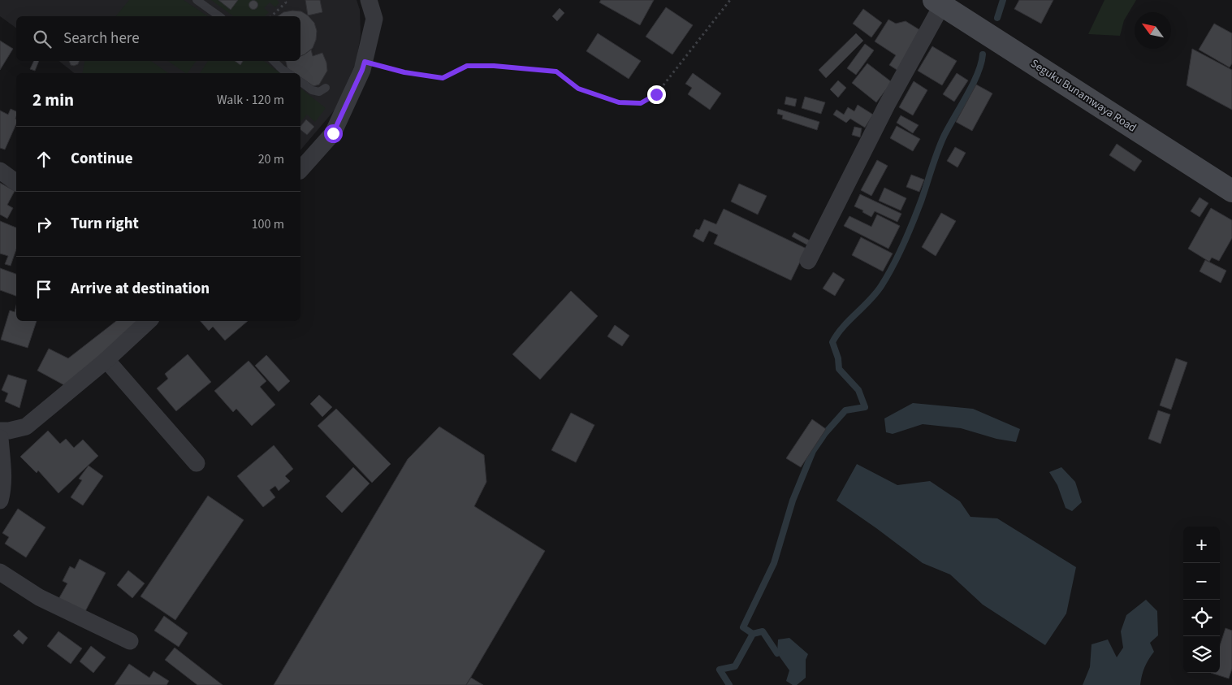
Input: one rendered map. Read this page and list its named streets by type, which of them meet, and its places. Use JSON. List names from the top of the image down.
{
  "streets": {
    "main road": ["Seguku Bunamwaya Road"]
  },
  "north": "top left",
  "page": {
    "search": "Search here",
    "heading": ["2 min", "Walk · 120 m"],
    "list": [
      ["Continue", "20 m"],
      ["Turn right", "100 m"],
      "Arrive at destination"
    ],
    "map_buttons": ["+", "−"]
  }
}
